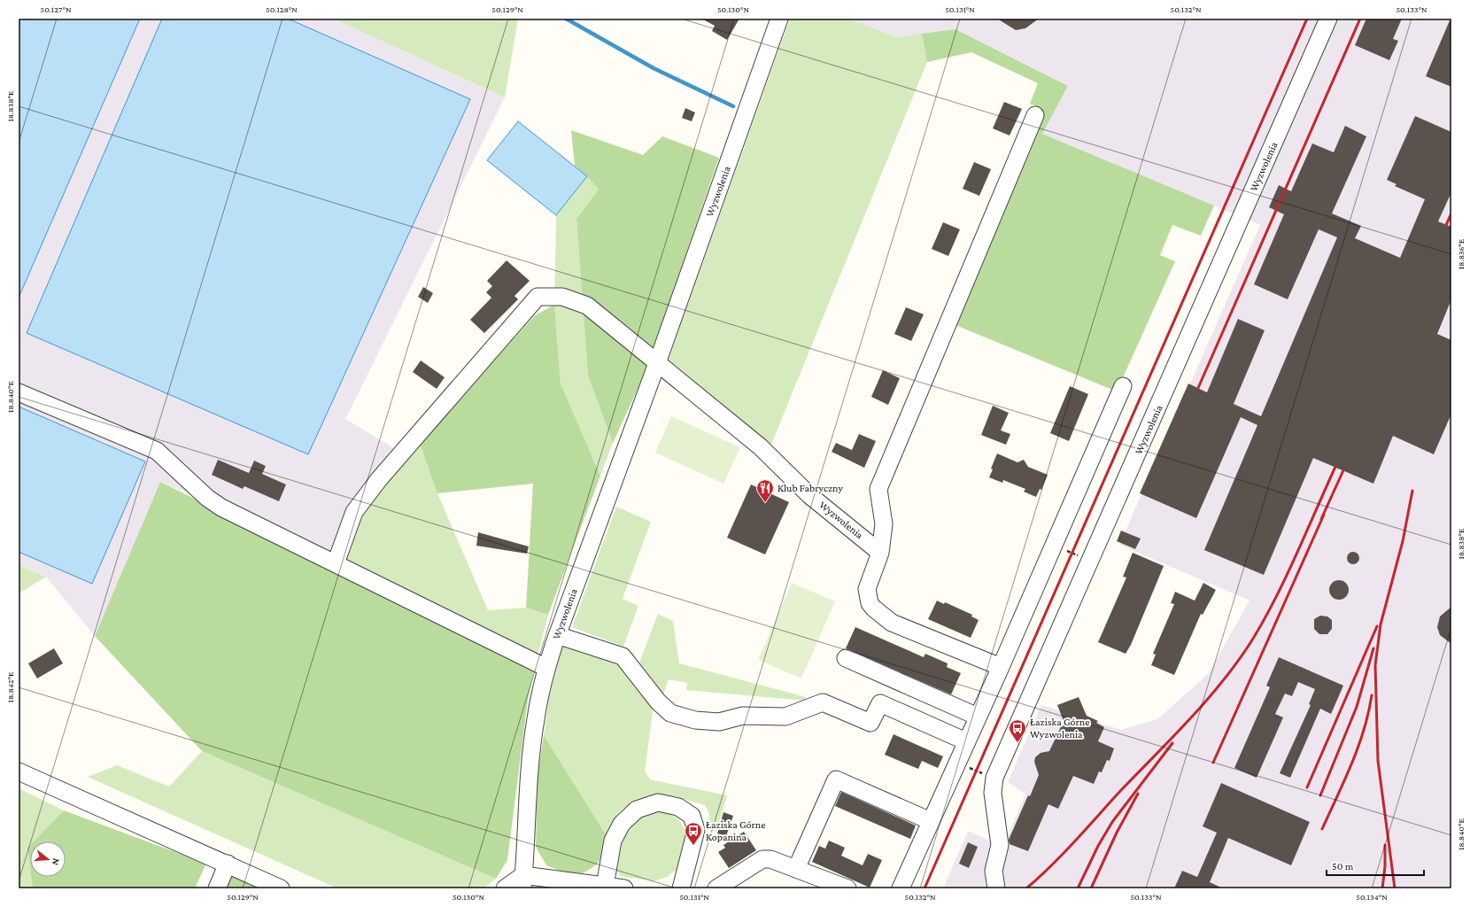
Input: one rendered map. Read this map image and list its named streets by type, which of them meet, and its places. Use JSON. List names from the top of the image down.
{
  "streets": {
    "street": ["Wyzwolenia"]
  },
  "places": {
    "restaurant": ["Klub Fabryczny"],
    "bus stop": ["Łaziska Górne Wyzwolenia", "Łaziska Górne Kopanina"]
  },
  "scale_bar": "50 m",
  "north": "right",
  "coordinates": [
    "50.127°N",
    "50.128°N",
    "50.129°N",
    "50.130°N",
    "50.131°N",
    "50.132°N",
    "50.133°N",
    "18.838°E",
    "18.836°E",
    "18.840°E",
    "18.842°E",
    "50.134°N"
  ]
}
